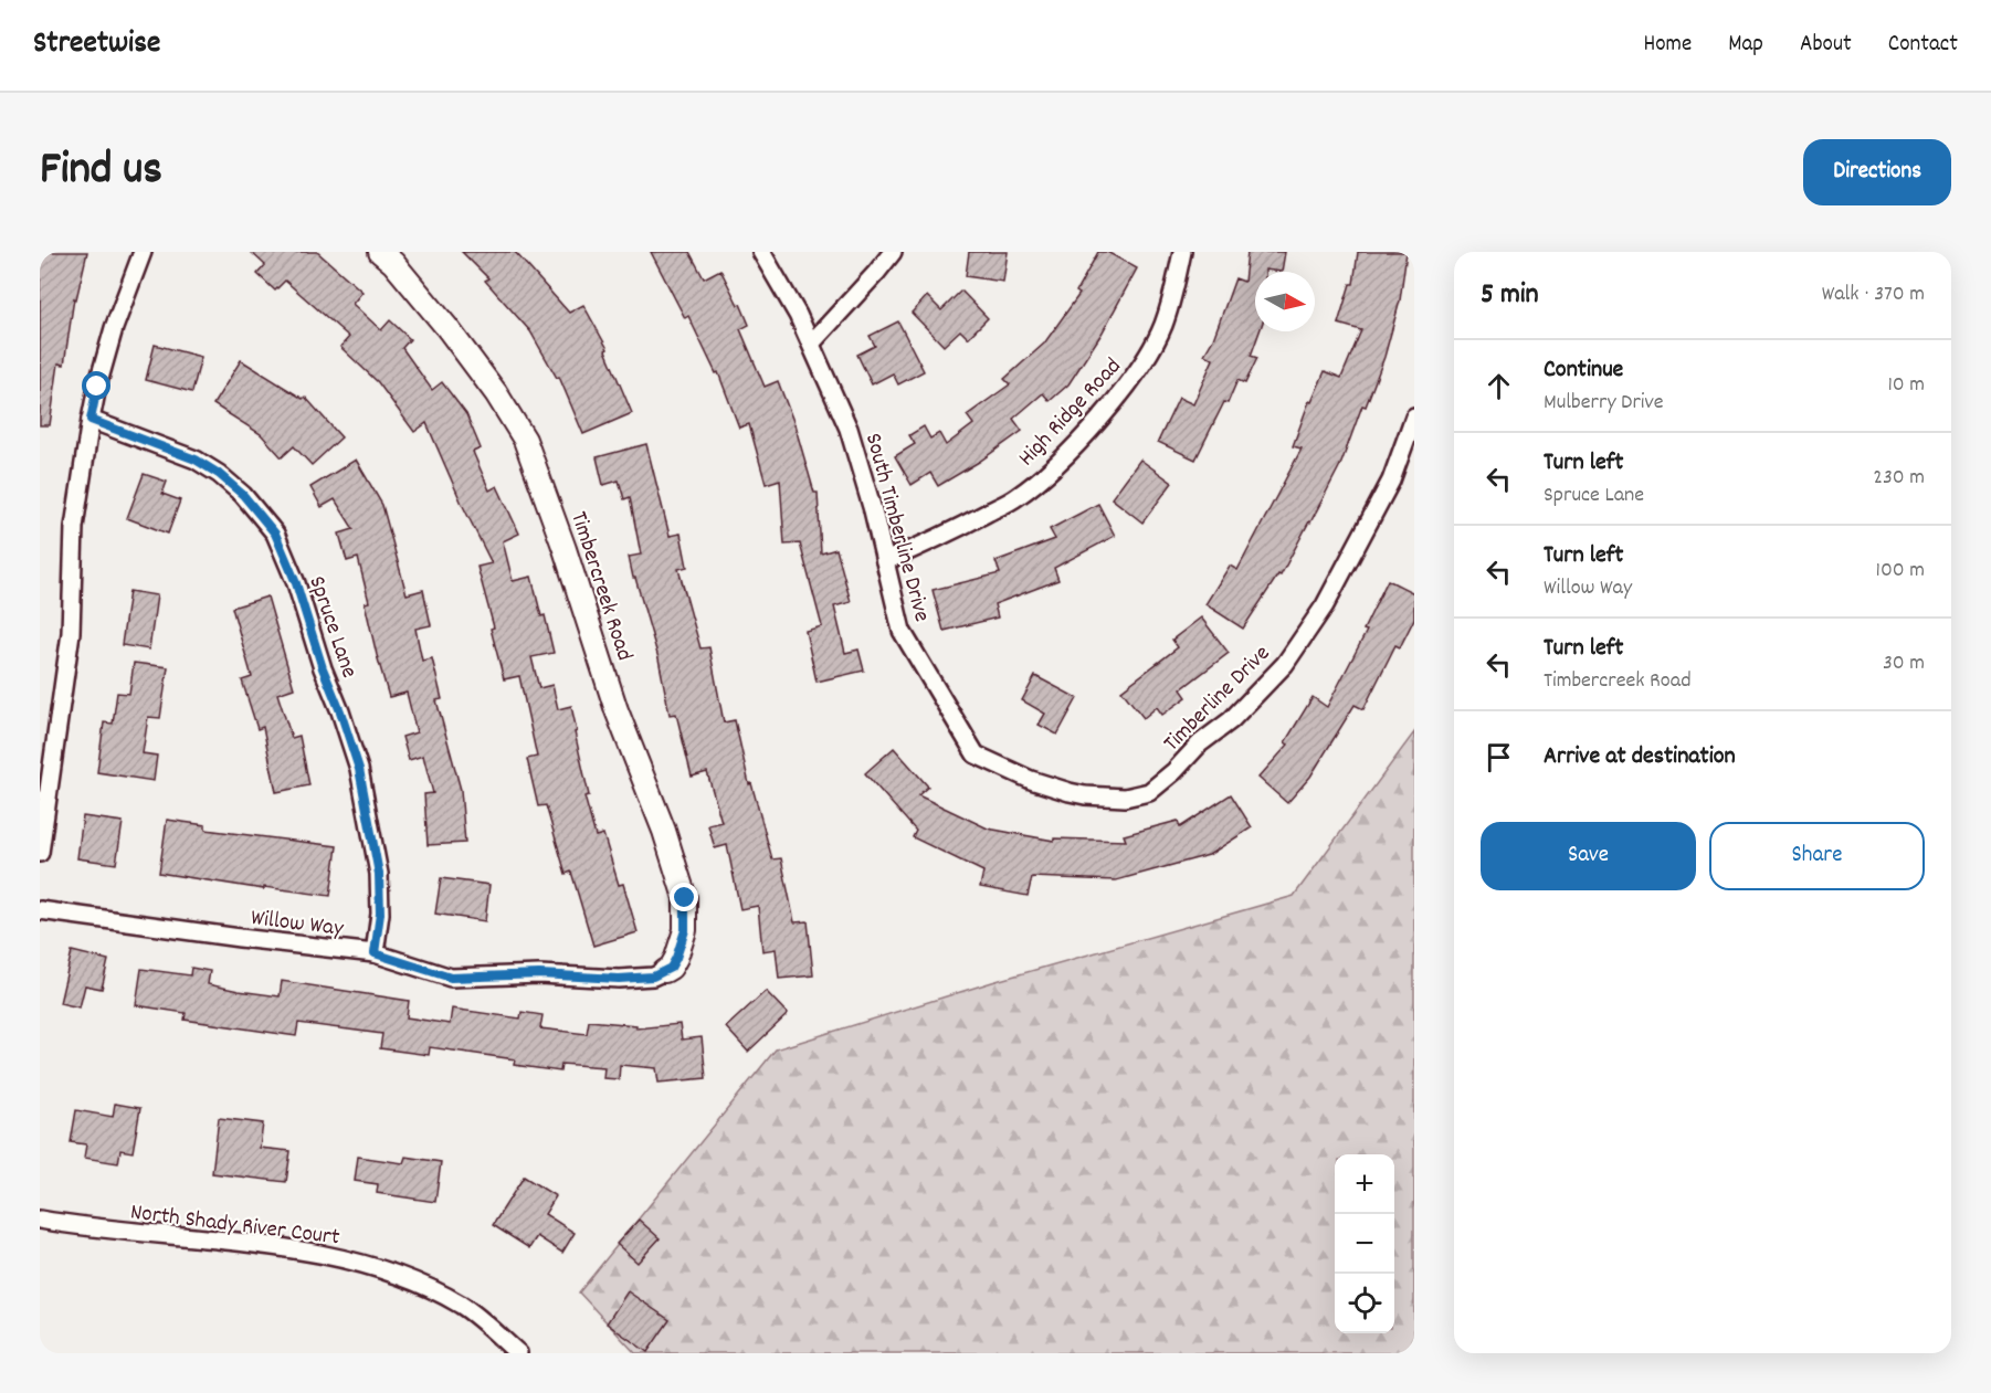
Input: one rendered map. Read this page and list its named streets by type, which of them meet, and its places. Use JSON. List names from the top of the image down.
{
  "streets": {
    "street": [
      "High Ridge Road",
      "South Timberline Drive",
      "Timbercreek Road",
      "Spruce Lane",
      "Timberline Drive",
      "Willow Way",
      "North Shady River Court"
    ]
  },
  "crossings": [
    ["High Ridge Road", "South Timberline Drive"],
    ["South Timberline Drive", "Timberline Drive"],
    ["Timbercreek Road", "Willow Way"],
    ["Spruce Lane", "Willow Way"]
  ],
  "north": "right",
  "page": {
    "header": "Streetwise",
    "nav": [
      "Home",
      "Map",
      "About",
      "Contact"
    ],
    "title": "Find us",
    "buttons": [
      "Directions",
      ["Save", "Share"]
    ],
    "heading": ["5 min", "Walk · 370 m"],
    "list": [
      ["Continue", "Mulberry Drive", "10 m"],
      ["Turn left", "Spruce Lane", "230 m"],
      ["Turn left", "Willow Way", "100 m"],
      ["Turn left", "Timbercreek Road", "30 m"],
      "Arrive at destination"
    ],
    "map_buttons": ["+", "−"]
  }
}
